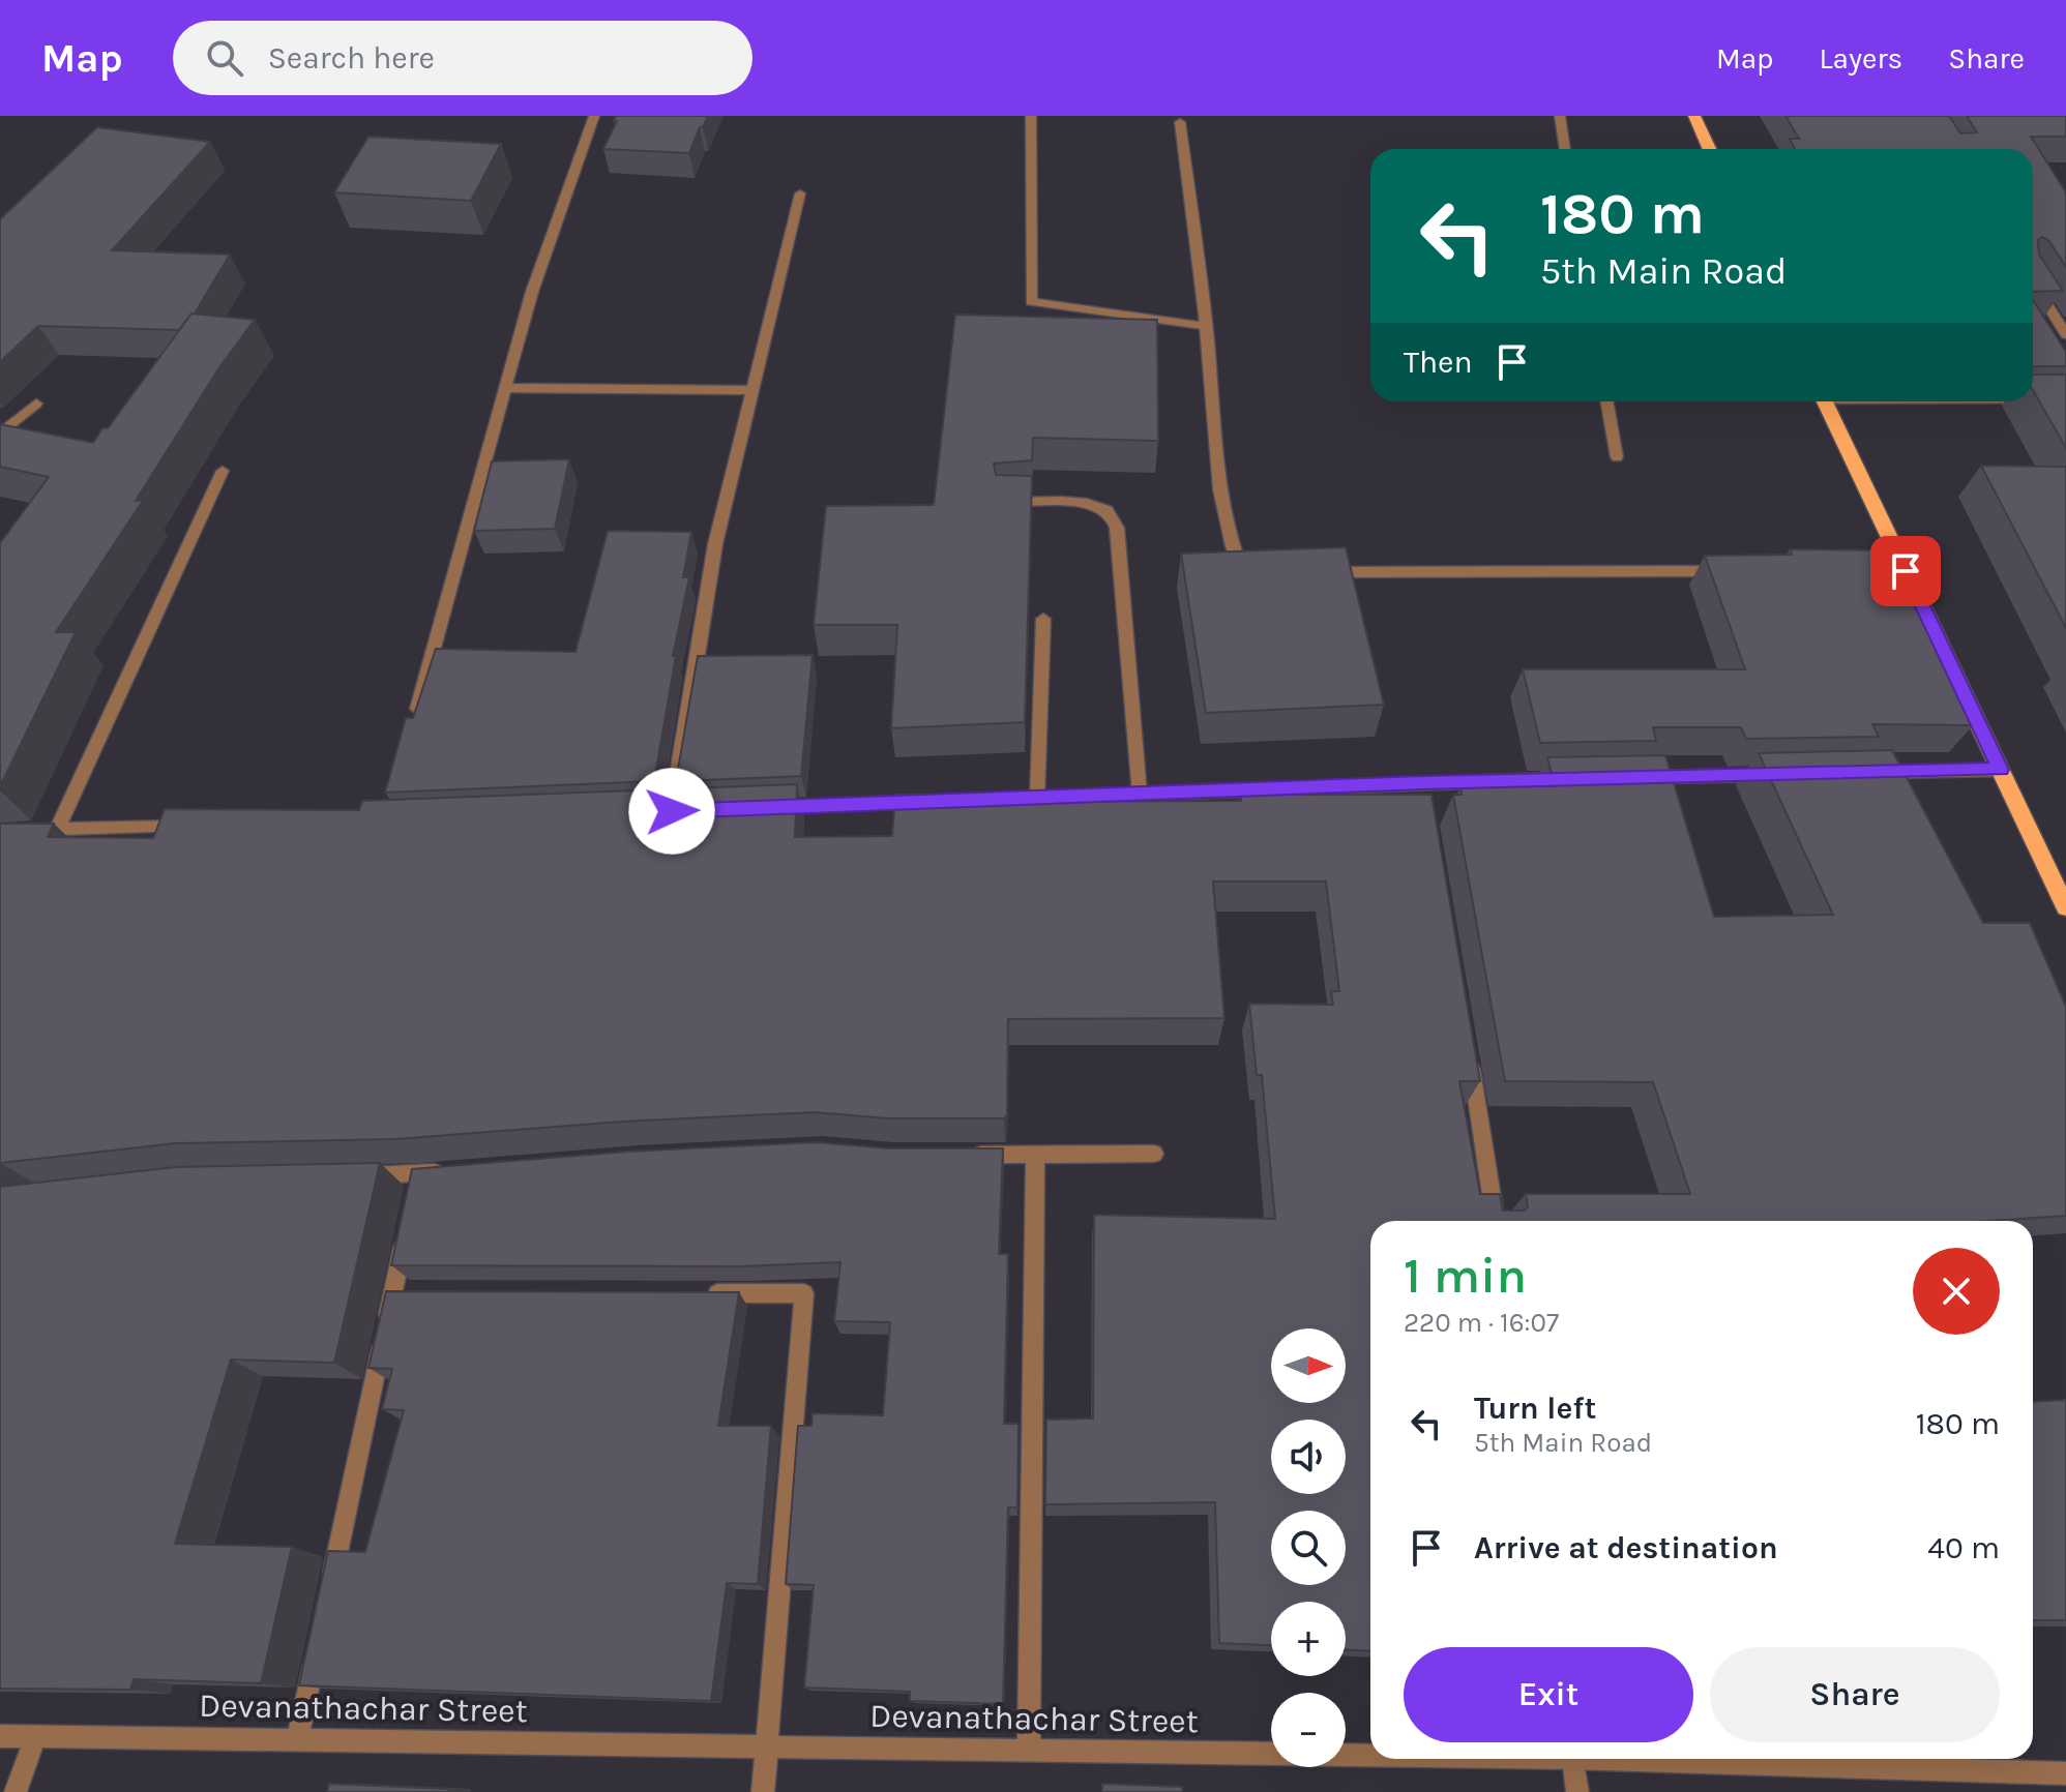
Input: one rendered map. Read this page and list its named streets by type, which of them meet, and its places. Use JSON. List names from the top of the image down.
{
  "streets": {
    "street": ["Devanathachar Street"]
  },
  "north": "right",
  "page": {
    "header": "Map",
    "search": "Search here",
    "nav": ["Map", "Layers", "Share"],
    "turn": ["180 m", "5th Main Road"],
    "then": "Then",
    "heading": ["1 min", "220 m · 16:07"],
    "map_buttons": ["+", "−"],
    "list": [
      {
        "name": "Turn left",
        "note": "5th Main Road",
        "value": "180 m"
      },
      {
        "name": "Arrive at destination",
        "value": "40 m"
      }
    ],
    "buttons": ["Exit", "Share"]
  }
}
